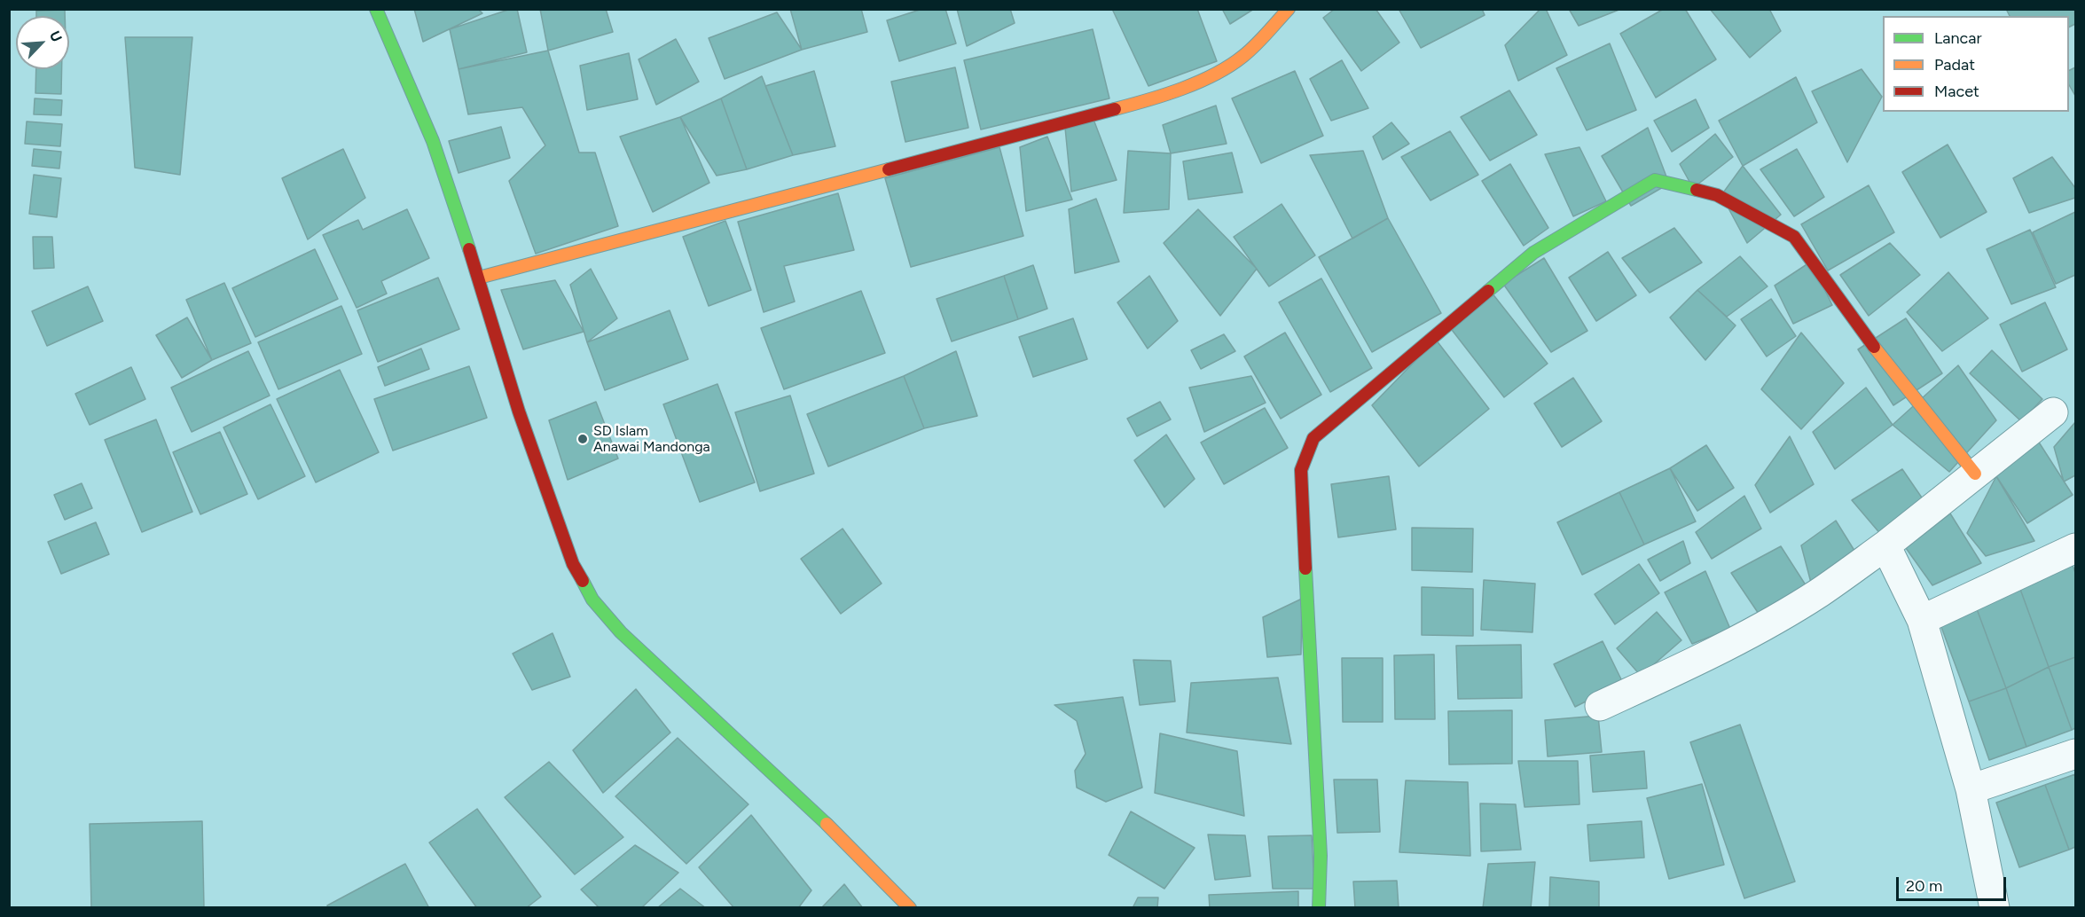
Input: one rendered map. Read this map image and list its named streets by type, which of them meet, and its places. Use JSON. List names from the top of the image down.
{
  "places": ["SD Islam Anawai Mandonga"],
  "legend": ["Lancar", "Padat", "Macet"],
  "scale_bar": "20 m",
  "north": "top right"
}
